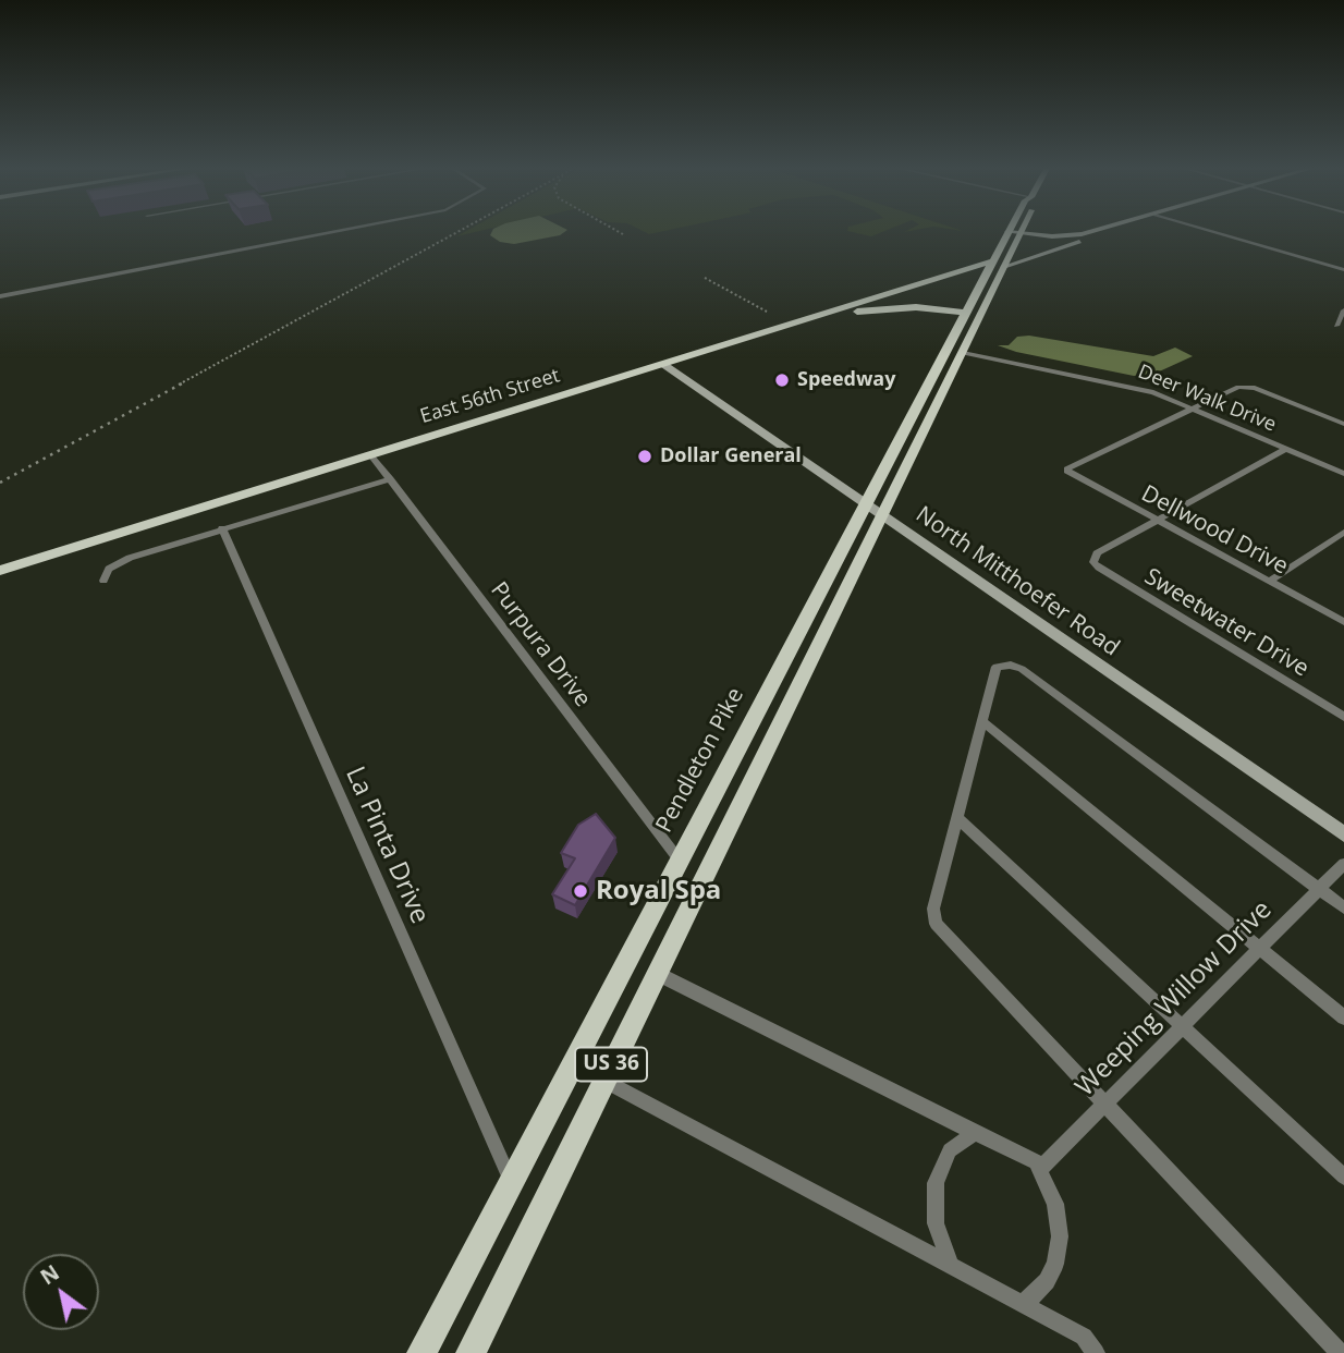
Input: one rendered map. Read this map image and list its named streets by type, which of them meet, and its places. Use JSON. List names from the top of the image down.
{
  "streets": {
    "main road": [
      "East 56th Street",
      "North Mitthoefer Road",
      "Pendleton Pike",
      "US 36"
    ],
    "street": [
      "Deer Walk Drive",
      "Dellwood Drive",
      "Sweetwater Drive",
      "Purpura Drive",
      "La Pinta Drive",
      "Weeping Willow Drive"
    ]
  },
  "crossings": [
    ["East 56th Street", "North Mitthoefer Road"],
    ["East 56th Street", "Purpura Drive"],
    ["East 56th Street", "Pendleton Pike"],
    ["Deer Walk Drive", "Dellwood Drive"],
    ["Deer Walk Drive", "Pendleton Pike"],
    ["Dellwood Drive", "Sweetwater Drive"],
    ["North Mitthoefer Road", "Pendleton Pike"],
    ["Purpura Drive", "Pendleton Pike"],
    ["Pendleton Pike", "La Pinta Drive"]
  ],
  "places": ["Speedway", "Dollar General", "Royal Spa"],
  "north": "top left"
}
